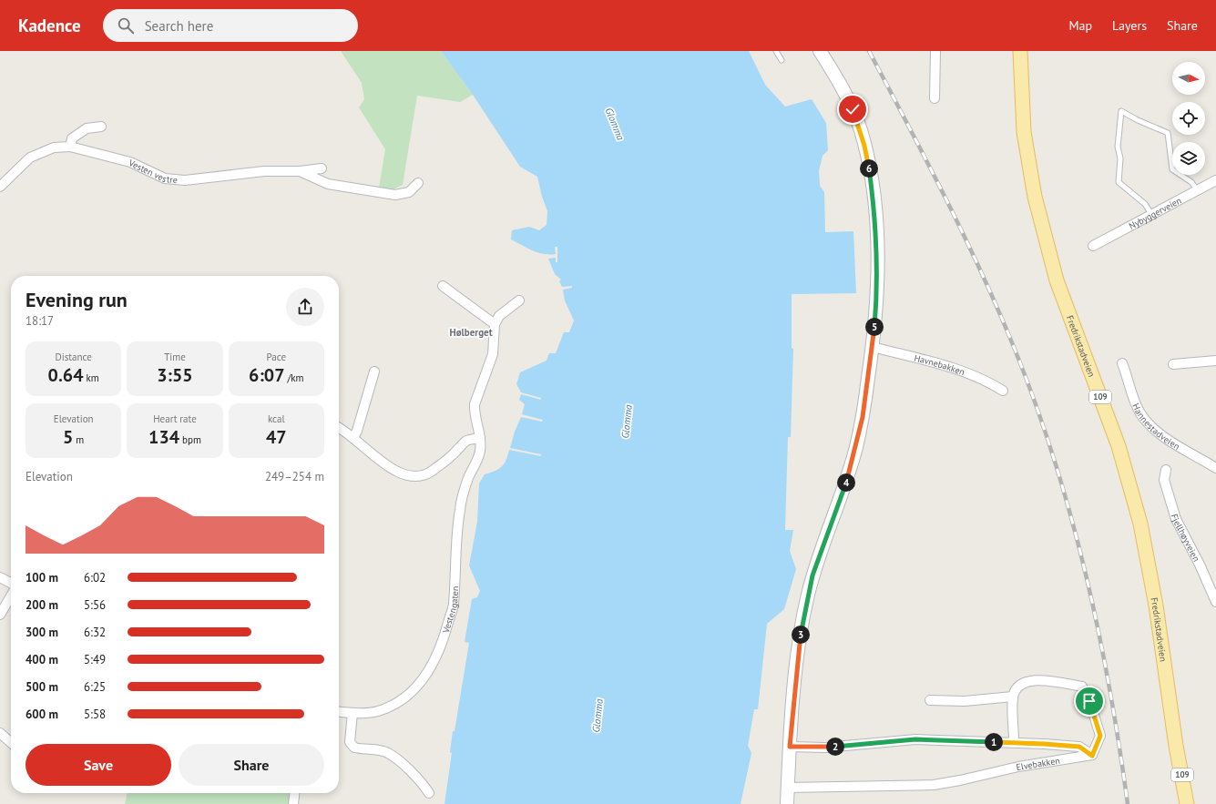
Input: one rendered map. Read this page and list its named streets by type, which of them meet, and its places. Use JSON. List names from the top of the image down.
{
  "streets": {
    "main road": ["Fredrikstadveien", "109"],
    "street": [
      "Vesten vestre",
      "Nybyggerveien",
      "Havnebakken",
      "Hannestadveien",
      "Fjellhøyveien",
      "Vestengaten",
      "Elvebakken"
    ]
  },
  "districts": ["Hølberget"],
  "water": ["Glomma"],
  "north": "right",
  "page": {
    "header": "Kadence",
    "search": "Search here",
    "nav": ["Map", "Layers", "Share"],
    "pins": [
      "6",
      "5",
      "4",
      "3",
      "1",
      "2"
    ],
    "heading": ["Evening run", "18:17"],
    "stats": [
      ["Distance", "0.64 km"],
      ["Time", "3:55"],
      ["Pace", "6:07 /km"],
      ["Elevation", "5 m"],
      ["Heart rate", "134 bpm"],
      ["kcal", "47"]
    ],
    "chart": ["Elevation", "249–254 m"],
    "list": [
      {
        "name": "100 m",
        "note": "6:02"
      },
      {
        "name": "200 m",
        "note": "5:56"
      },
      {
        "name": "300 m",
        "note": "6:32"
      },
      {
        "name": "400 m",
        "note": "5:49"
      },
      {
        "name": "500 m",
        "note": "6:25"
      },
      {
        "name": "600 m",
        "note": "5:58"
      }
    ],
    "buttons": ["Save", "Share"]
  }
}
